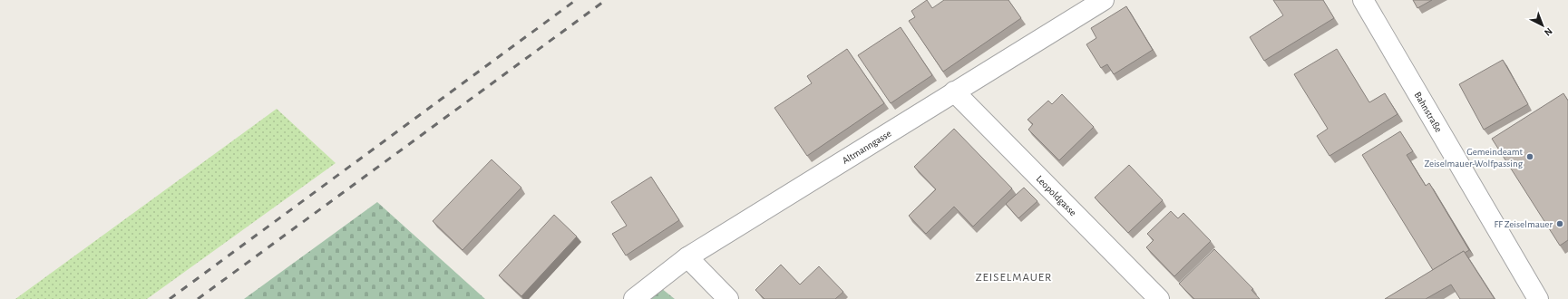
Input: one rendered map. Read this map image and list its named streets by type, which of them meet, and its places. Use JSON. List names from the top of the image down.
{
  "streets": {
    "street": ["Bahnstraße", "Altmanngasse", "Leopoldgasse"]
  },
  "crossings": [
    ["Altmanngasse", "Leopoldgasse"]
  ],
  "districts": ["ZEISELMAUER"],
  "places": ["Gemeindeamt Zeiselmauer-Wolfpassing", "FF Zeiselmauer"],
  "north": "bottom right"
}
